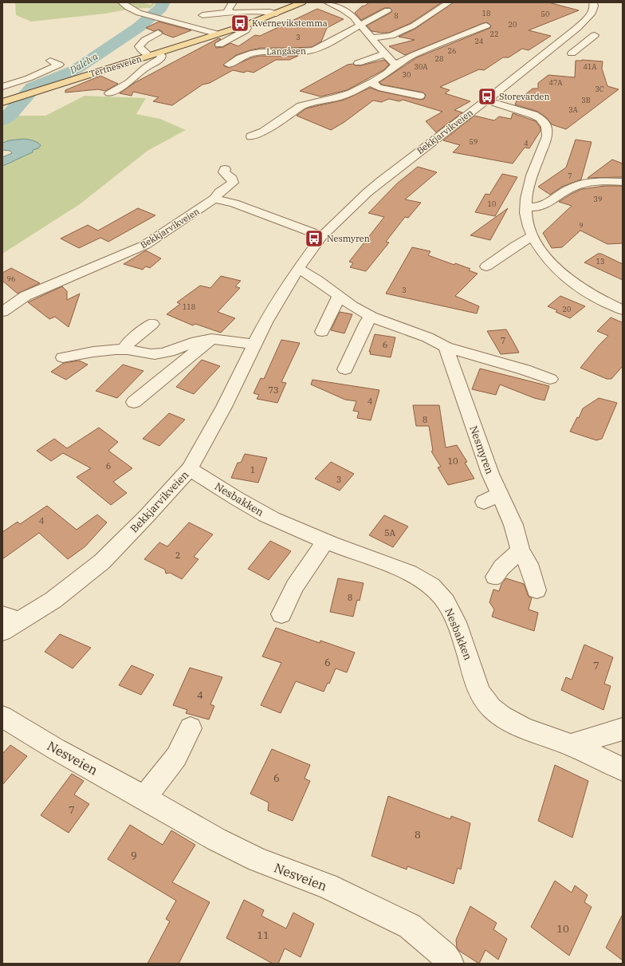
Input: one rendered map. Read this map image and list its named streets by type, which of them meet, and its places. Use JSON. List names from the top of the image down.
{
  "streets": {
    "main road": ["Tertnesveien"],
    "street": [
      "Langåsen",
      "Bekkjarvikveien",
      "Nesmyren",
      "Nesbakken",
      "Nesveien"
    ]
  },
  "crossings": [
    ["Bekkjarvikveien", "Nesbakken"]
  ],
  "water": ["Dalelva"],
  "places": {
    "bus stop": ["Kvernevikstemma", "Storevarden", "Nesmyren"]
  },
  "house_numbers": [
    "18",
    "50",
    "8",
    "20",
    "22",
    "3",
    "24",
    "26",
    "28",
    "30A",
    "41A",
    "30",
    "47A",
    "3C",
    "3B",
    "3A",
    "59",
    "4",
    "7",
    "39",
    "10",
    "9",
    "13",
    "96",
    "3",
    "118",
    "20",
    "7",
    "6",
    "73",
    "4",
    "8",
    "10",
    "6",
    "1",
    "3",
    "4",
    "5A",
    "2",
    "8",
    "6",
    "7",
    "4",
    "6",
    "7",
    "8",
    "9",
    "10",
    "11"
  ]
}
